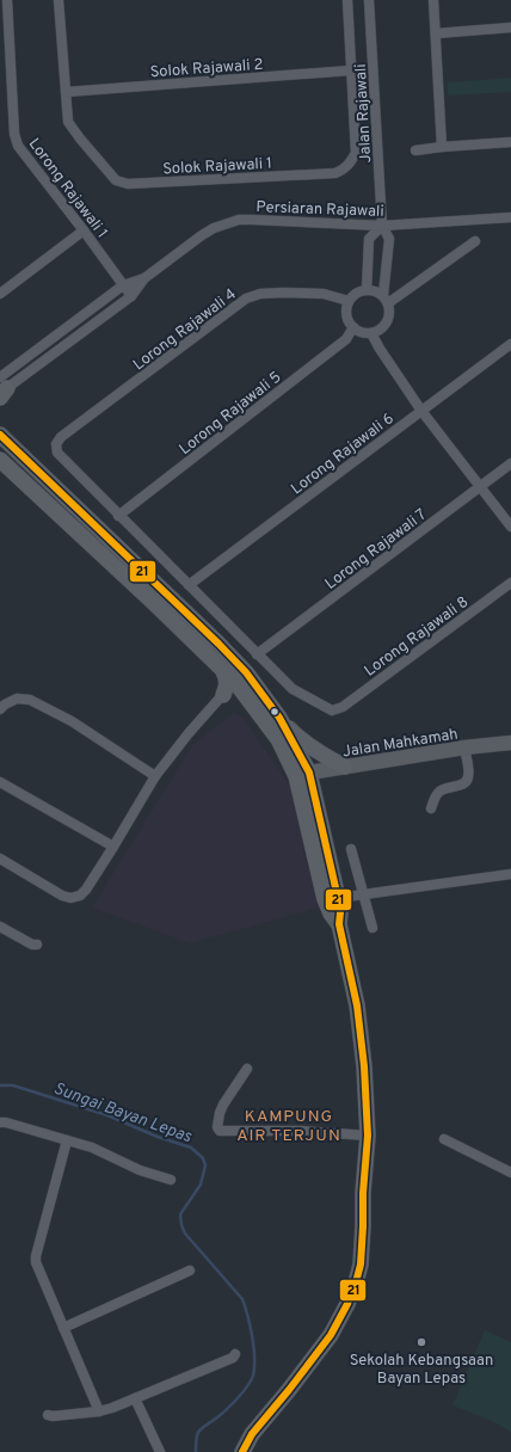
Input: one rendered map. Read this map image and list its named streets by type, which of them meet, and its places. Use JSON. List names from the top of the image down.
{
  "streets": {
    "main road": ["Jalan Mahkamah"],
    "street": [
      "Solok Rajawali 2",
      "Jalan Rajawali",
      "Solok Rajawali 1",
      "Lorong Rajawali 1",
      "Persiaran Rajawali",
      "Lorong Rajawali 4",
      "Lorong Rajawali 5",
      "Lorong Rajawali 6",
      "Lorong Rajawali 7",
      "Lorong Rajawali 8"
    ]
  },
  "crossings": [
    ["Solok Rajawali 2", "Solok Rajawali 1"],
    ["Jalan Rajawali", "Persiaran Rajawali"],
    ["Jalan Rajawali", "Lorong Rajawali 4"],
    ["Jalan Rajawali", "Lorong Rajawali 5"],
    ["Lorong Rajawali 1", "Persiaran Rajawali"],
    ["Lorong Rajawali 4", "Lorong Rajawali 5"],
    ["Lorong Rajawali 7", "Lorong Rajawali 8"]
  ],
  "districts": ["KAMPUNG AIR TERJUN"],
  "water": ["Sungai Bayan Lepas"],
  "places": ["Sekolah Kebangsaan Bayan Lepas"],
  "lines": ["transit line 21"]
}
